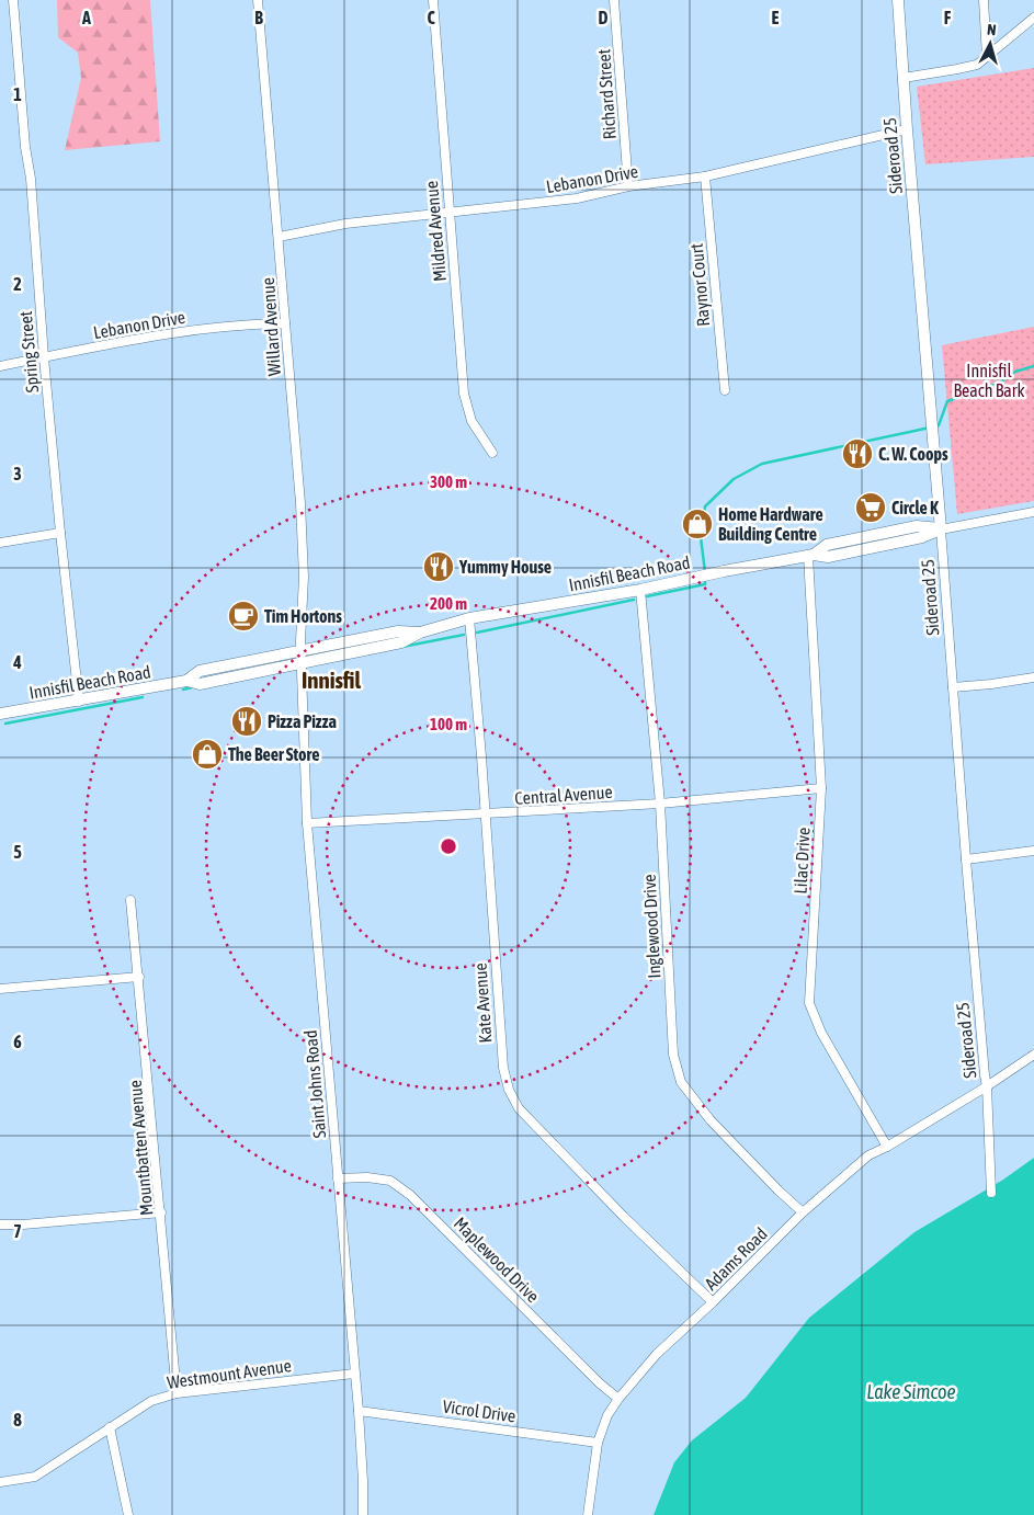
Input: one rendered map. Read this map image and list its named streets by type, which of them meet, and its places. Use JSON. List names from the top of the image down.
{
  "streets": {
    "main road": ["Sideroad 25", "Innisfil Beach Road"],
    "street": [
      "Richard Street",
      "Lebanon Drive",
      "Mildred Avenue",
      "Raynor Court",
      "Willard Avenue",
      "Spring Street",
      "Central Avenue",
      "Lilac Drive",
      "Inglewood Drive",
      "Kate Avenue",
      "Saint Johns Road",
      "Mountbatten Avenue",
      "Adams Road",
      "Maplewood Drive",
      "Westmount Avenue",
      "Vicrol Drive"
    ]
  },
  "crossings": [
    ["Richard Street", "Lebanon Drive"],
    ["Sideroad 25", "Lebanon Drive"],
    ["Sideroad 25", "Innisfil Beach Road"],
    ["Sideroad 25", "Adams Road"],
    ["Lebanon Drive", "Mildred Avenue"],
    ["Lebanon Drive", "Raynor Court"],
    ["Lebanon Drive", "Willard Avenue"],
    ["Lebanon Drive", "Spring Street"],
    ["Willard Avenue", "Innisfil Beach Road"],
    ["Willard Avenue", "Saint Johns Road"],
    ["Spring Street", "Innisfil Beach Road"],
    ["Innisfil Beach Road", "Lilac Drive"],
    ["Innisfil Beach Road", "Inglewood Drive"],
    ["Innisfil Beach Road", "Kate Avenue"],
    ["Innisfil Beach Road", "Saint Johns Road"],
    ["Central Avenue", "Lilac Drive"],
    ["Central Avenue", "Inglewood Drive"],
    ["Central Avenue", "Kate Avenue"],
    ["Central Avenue", "Saint Johns Road"],
    ["Lilac Drive", "Adams Road"],
    ["Inglewood Drive", "Adams Road"],
    ["Kate Avenue", "Adams Road"],
    ["Saint Johns Road", "Maplewood Drive"],
    ["Saint Johns Road", "Westmount Avenue"],
    ["Saint Johns Road", "Vicrol Drive"],
    ["Mountbatten Avenue", "Westmount Avenue"],
    ["Adams Road", "Maplewood Drive"],
    ["Adams Road", "Vicrol Drive"]
  ],
  "districts": ["Innisfil"],
  "water": ["Lake Simcoe"],
  "parks": ["Innisfil Beach Bark"],
  "places": {
    "restaurant": ["C. W. Coops", "Yummy House", "Pizza Pizza"],
    "supermarket": ["Circle K"],
    "shop": ["Home Hardware Building Centre", "The Beer Store"],
    "cafe": ["Tim Hortons"]
  },
  "north": "top",
  "grid": {
    "columns": [
      "A",
      "B",
      "C",
      "D",
      "E",
      "F"
    ],
    "rows": [
      "1",
      "2",
      "3",
      "4",
      "5",
      "6",
      "7",
      "8"
    ]
  },
  "rings": ["300 m", "200 m", "100 m"]
}
